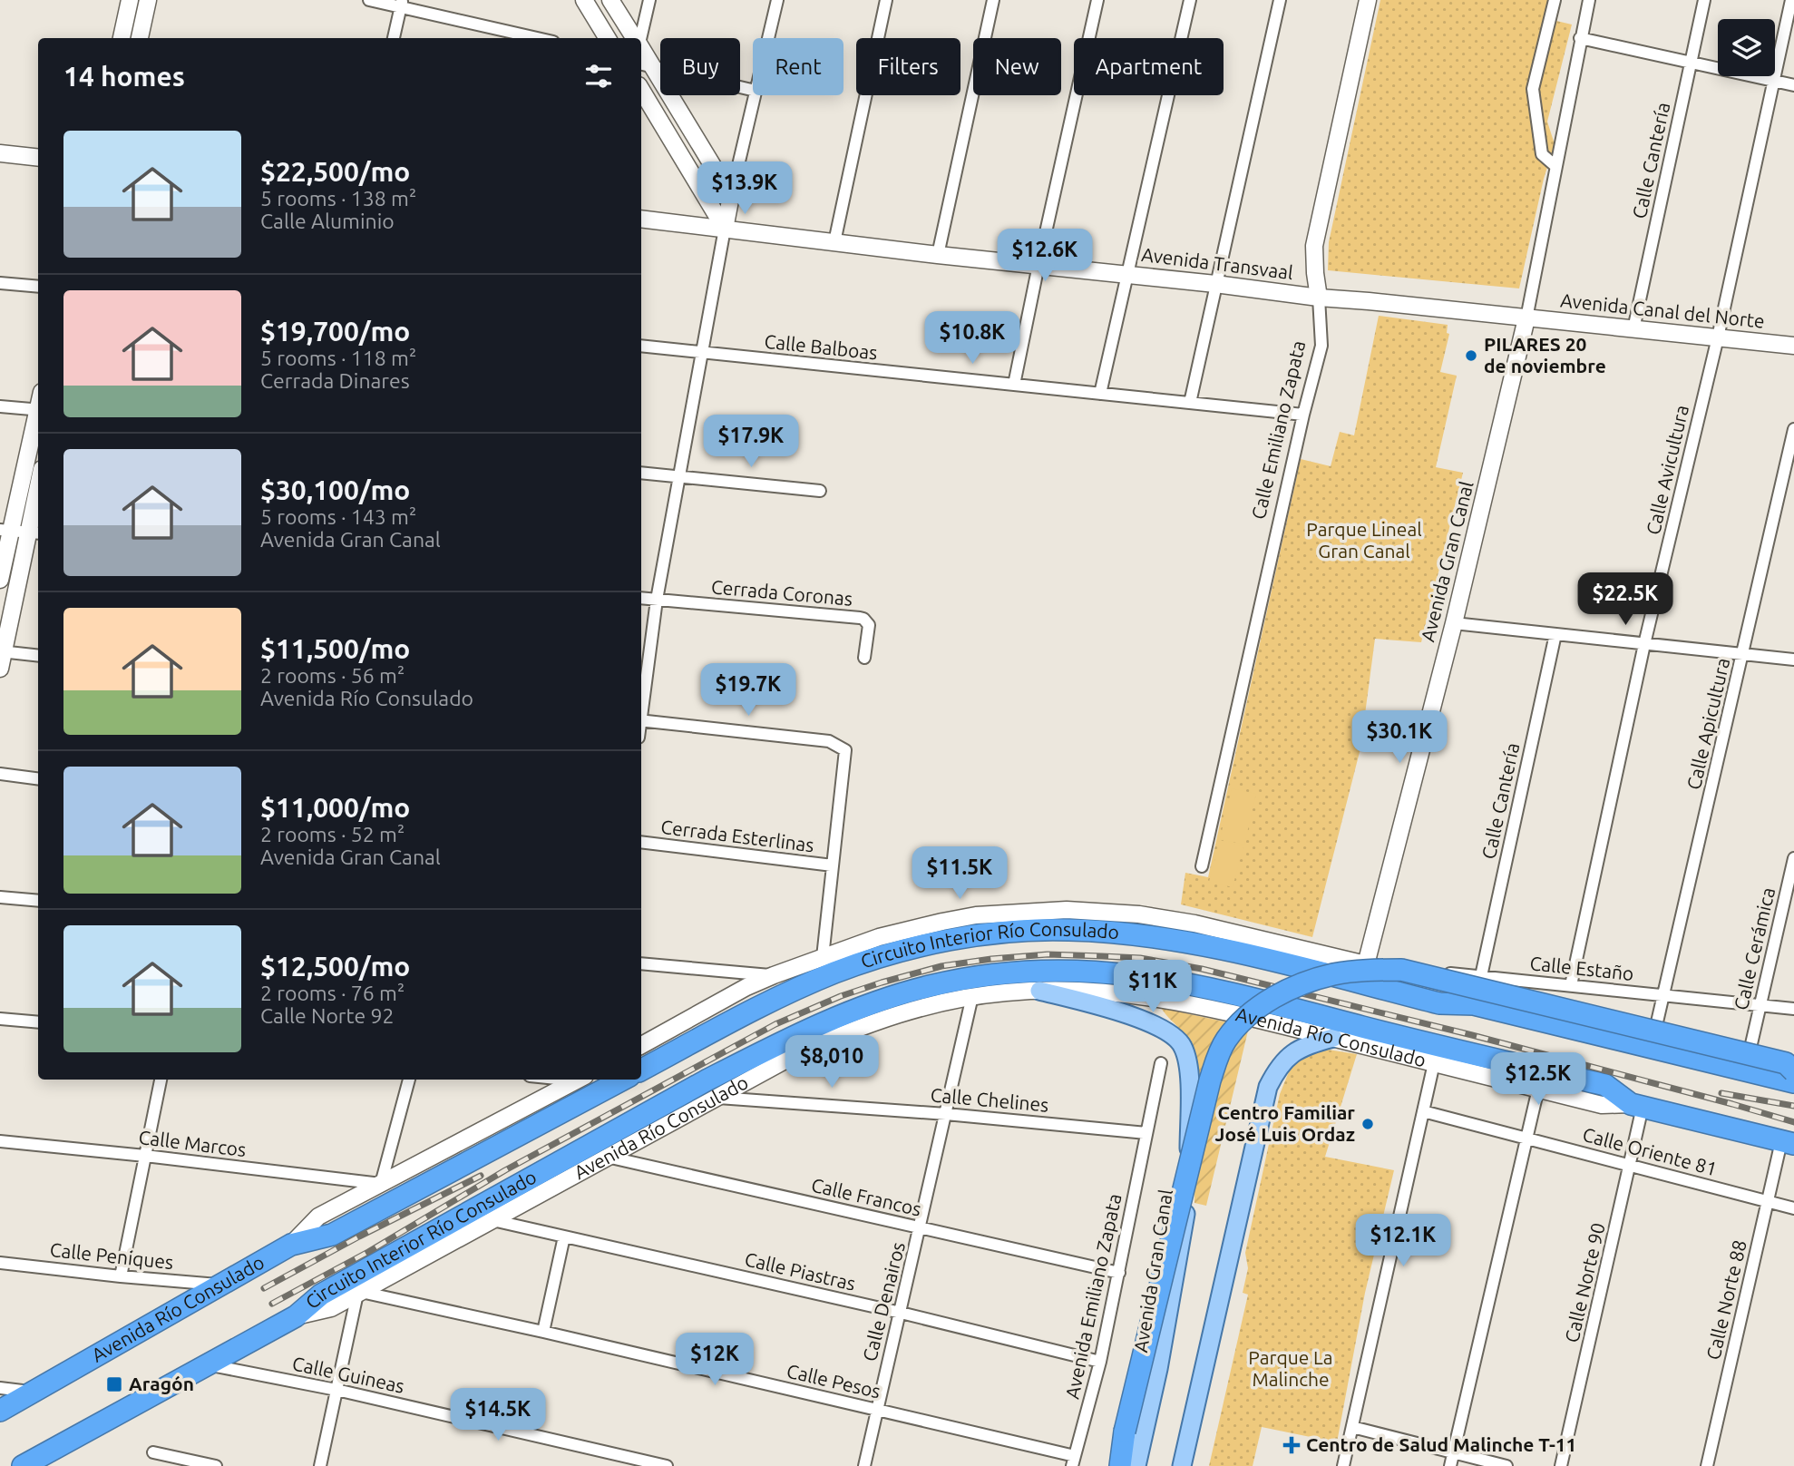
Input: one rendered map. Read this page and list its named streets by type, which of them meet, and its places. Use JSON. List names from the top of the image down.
{
  "streets": {
    "highway": ["Circuito Interior Río Consulado", "Avenida Río Consulado"],
    "main road": [
      "Avenida Transvaal",
      "Avenida Canal del Norte",
      "Calle Emiliano Zapata",
      "Avenida Gran Canal"
    ],
    "street": [
      "Calle Cantería",
      "Calle Balboas",
      "Calle Avicultura",
      "Cerrada Coronas",
      "Calle Apicultura",
      "Cerrada Esterlinas",
      "Calle Cerámica",
      "Calle Estaño",
      "Calle Chelines",
      "Calle Marcos",
      "Calle Oriente 81",
      "Calle Francos",
      "Calle Peniques",
      "Calle Piastras",
      "Calle Norte 90",
      "Avenida Emiliano Zapata",
      "Calle Norte 88",
      "Calle Denairos",
      "Calle Guineas",
      "Calle Pesos"
    ]
  },
  "crossings": [
    ["Calle Cantería", "Avenida Canal del Norte"],
    ["Calle Cantería", "Calle Estaño"],
    ["Avenida Transvaal", "Avenida Canal del Norte"],
    ["Avenida Transvaal", "Calle Emiliano Zapata"],
    ["Avenida Transvaal", "Avenida Gran Canal"],
    ["Avenida Canal del Norte", "Calle Avicultura"],
    ["Avenida Canal del Norte", "Avenida Gran Canal"],
    ["Calle Balboas", "Calle Emiliano Zapata"],
    ["Calle Avicultura", "Calle Estaño"],
    ["Avenida Gran Canal", "Calle Estaño"],
    ["Avenida Gran Canal", "Avenida Río Consulado"],
    ["Calle Apicultura", "Calle Estaño"],
    ["Calle Cerámica", "Calle Estaño"],
    ["Circuito Interior Río Consulado", "Avenida Río Consulado"],
    ["Circuito Interior Río Consulado", "Calle Norte 90"],
    ["Avenida Río Consulado", "Calle Chelines"],
    ["Avenida Río Consulado", "Calle Marcos"],
    ["Avenida Río Consulado", "Calle Francos"],
    ["Avenida Río Consulado", "Calle Peniques"],
    ["Avenida Río Consulado", "Calle Piastras"],
    ["Avenida Río Consulado", "Calle Norte 90"],
    ["Avenida Río Consulado", "Calle Norte 88"],
    ["Avenida Río Consulado", "Calle Denairos"],
    ["Avenida Río Consulado", "Calle Guineas"],
    ["Avenida Río Consulado", "Calle Pesos"],
    ["Calle Chelines", "Avenida Emiliano Zapata"],
    ["Calle Chelines", "Calle Denairos"],
    ["Calle Oriente 81", "Calle Norte 90"],
    ["Calle Oriente 81", "Calle Norte 88"],
    ["Calle Francos", "Avenida Emiliano Zapata"],
    ["Calle Francos", "Calle Denairos"],
    ["Calle Piastras", "Avenida Emiliano Zapata"],
    ["Calle Piastras", "Calle Denairos"],
    ["Avenida Emiliano Zapata", "Calle Pesos"],
    ["Calle Denairos", "Calle Pesos"]
  ],
  "parks": ["Parque Lineal Gran Canal", "Parque La Malinche"],
  "places": {
    "other": ["PILARES 20 de noviembre", "Centro Familiar José Luis Ordaz"],
    "transit": ["Aragón"],
    "health": ["Centro de Salud Malinche T-11"]
  },
  "page": {
    "chip": [
      "Buy",
      "Rent",
      "Filters",
      "New",
      "Apartment"
    ],
    "heading": "14 homes",
    "list": [
      {
        "name": "$22,500/mo",
        "note": "5 rooms · 138 m² · Calle Aluminio"
      },
      {
        "name": "$19,700/mo",
        "note": "5 rooms · 118 m² · Cerrada Dinares"
      },
      {
        "name": "$30,100/mo",
        "note": "5 rooms · 143 m² · Avenida Gran Canal"
      },
      {
        "name": "$11,500/mo",
        "note": "2 rooms · 56 m² · Avenida Río Consulado"
      },
      {
        "name": "$11,000/mo",
        "note": "2 rooms · 52 m² · Avenida Gran Canal"
      },
      {
        "name": "$12,500/mo",
        "note": "2 rooms · 76 m² · Calle Norte 92"
      }
    ],
    "price": [
      "$13.9K",
      "$12.6K",
      "$10.8K",
      "$17.9K",
      "$22.5K",
      "$19.7K",
      "$30.1K",
      "$11.5K",
      "$11K",
      "$8,010",
      "$12.5K",
      "$12.1K",
      "$12K",
      "$14.5K"
    ]
  }
}
